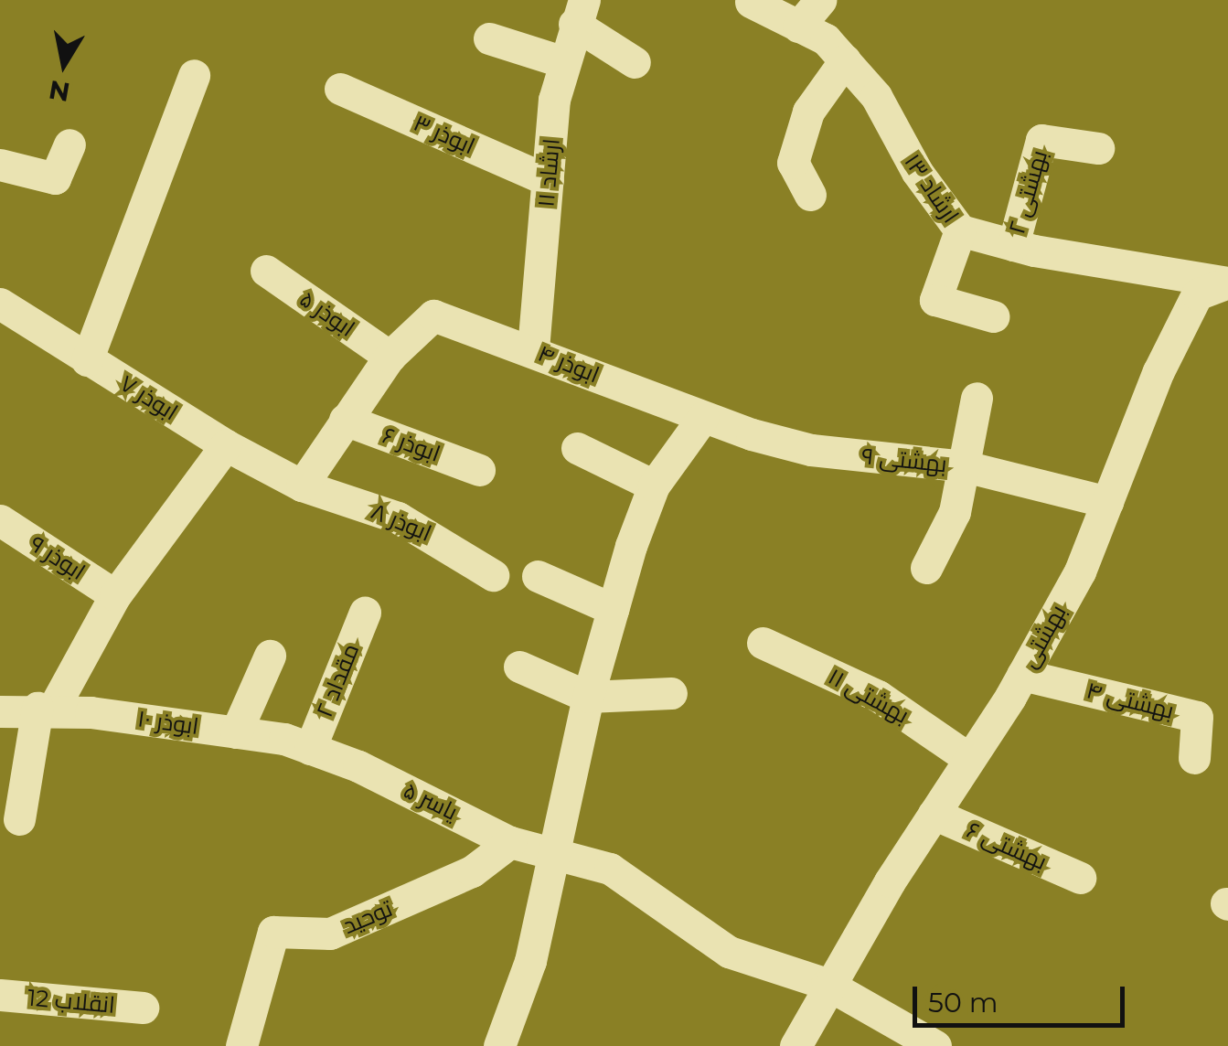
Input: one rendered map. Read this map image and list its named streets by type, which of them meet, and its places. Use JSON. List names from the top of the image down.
{
  "streets": {
    "street": [
      "ابوذر ۳",
      "ارشاد ۱۱",
      "ارشاد ۱۳",
      "بهشتی ۲",
      "ابوذر ۵",
      "ابوذر ۴",
      "ابوذر ۷",
      "ابوذر ۶",
      "بهشتی ۹",
      "ابوذر ۸",
      "ابوذر ۹",
      "بهشتی",
      "مقداد ۲",
      "بهشتی ۱۱",
      "بهشتی ۴",
      "ابوذر ۱۰",
      "یاسر ۵",
      "بهشتی ۶",
      "توحید",
      "انقلاب 12"
    ]
  },
  "crossings": [
    ["ابوذر ۳", "ارشاد ۱۱"],
    ["ارشاد ۱۱", "ابوذر ۴"],
    ["ارشاد ۱۳", "بهشتی ۲"],
    ["ارشاد ۱۳", "بهشتی"],
    ["ابوذر ۵", "ابوذر ۴"],
    ["ابوذر ۴", "بهشتی ۹"],
    ["ابوذر ۷", "ابوذر ۸"],
    ["بهشتی ۹", "بهشتی"],
    ["بهشتی", "بهشتی ۱۱"],
    ["بهشتی", "بهشتی ۴"],
    ["بهشتی", "یاسر ۵"],
    ["بهشتی", "بهشتی ۶"],
    ["مقداد ۲", "ابوذر ۱۰"],
    ["مقداد ۲", "یاسر ۵"],
    ["ابوذر ۱۰", "یاسر ۵"],
    ["یاسر ۵", "توحید"]
  ],
  "scale_bar": "50 m",
  "north": "bottom"
}
